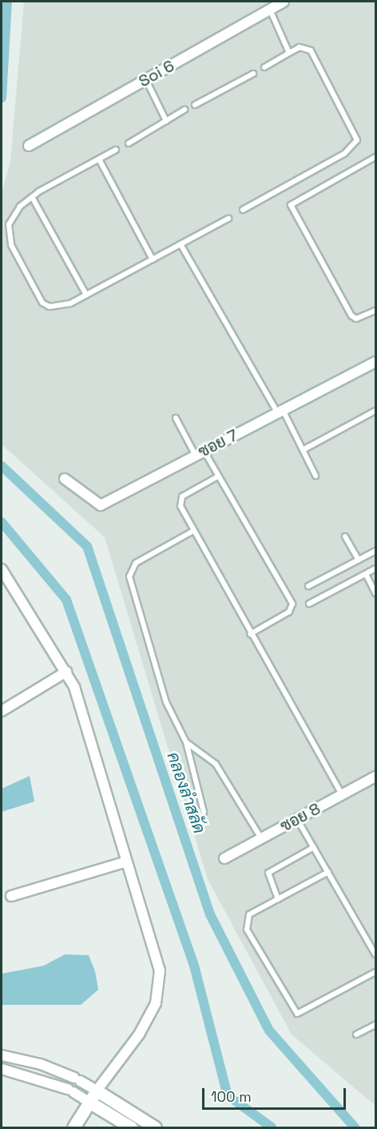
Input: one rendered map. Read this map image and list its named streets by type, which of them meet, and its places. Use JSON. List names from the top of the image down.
{
  "streets": {
    "street": ["Soi 6", "ซอย 7", "ซอย 8"]
  },
  "water": ["คลองลำสลัด"],
  "scale_bar": "100 m"
}
